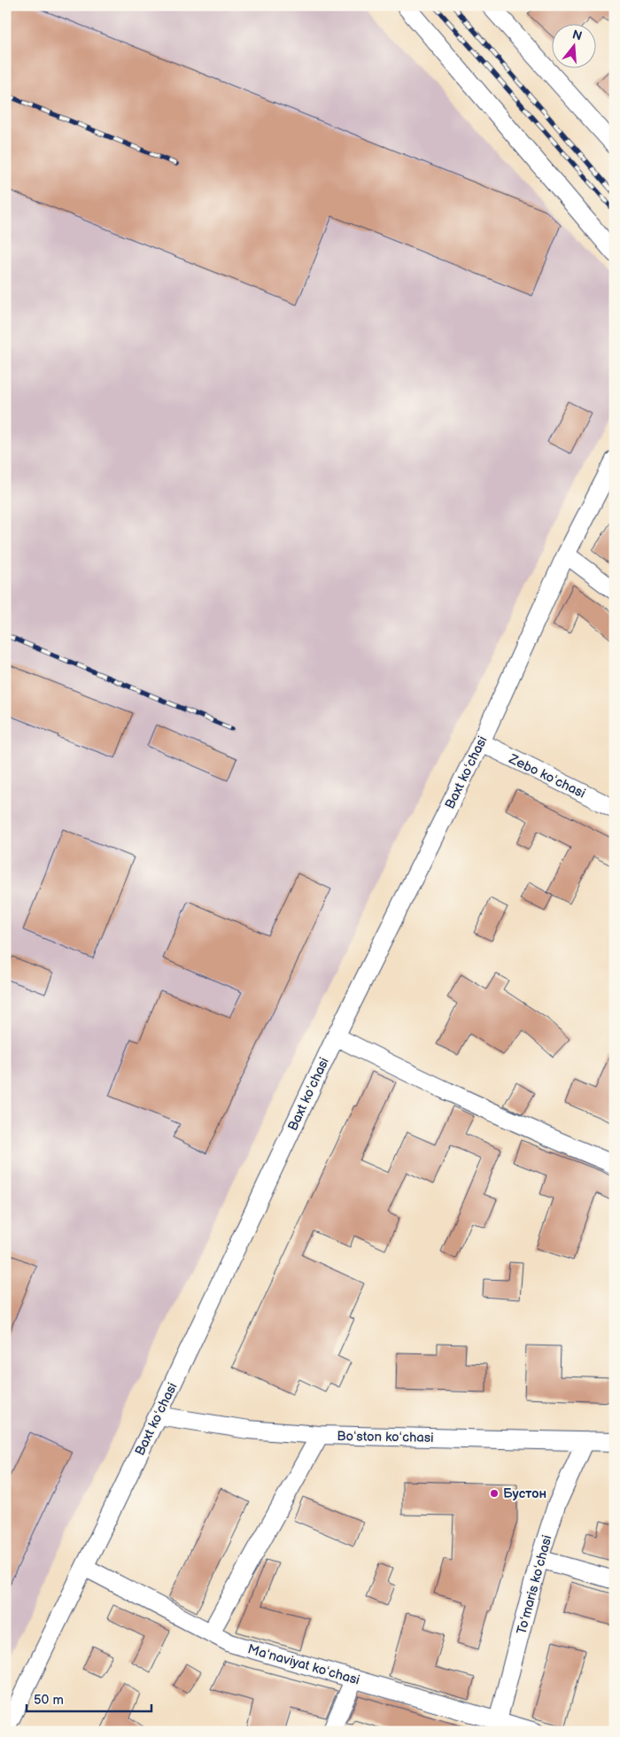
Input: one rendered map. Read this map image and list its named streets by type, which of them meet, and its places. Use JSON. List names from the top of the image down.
{
  "streets": {
    "street": [
      "Baxt koʻchasi",
      "Zebo koʻchasi",
      "Boʻston koʻchasi",
      "Toʻmaris koʻchasi",
      "Maʻnaviyat koʻchasi"
    ]
  },
  "crossings": [
    ["Baxt koʻchasi", "Zebo koʻchasi"],
    ["Baxt koʻchasi", "Boʻston koʻchasi"],
    ["Baxt koʻchasi", "Maʻnaviyat koʻchasi"],
    ["Boʻston koʻchasi", "Toʻmaris koʻchasi"],
    ["Toʻmaris koʻchasi", "Maʻnaviyat koʻchasi"]
  ],
  "places": ["Бустон"],
  "scale_bar": "50 m",
  "north": "top"
}
